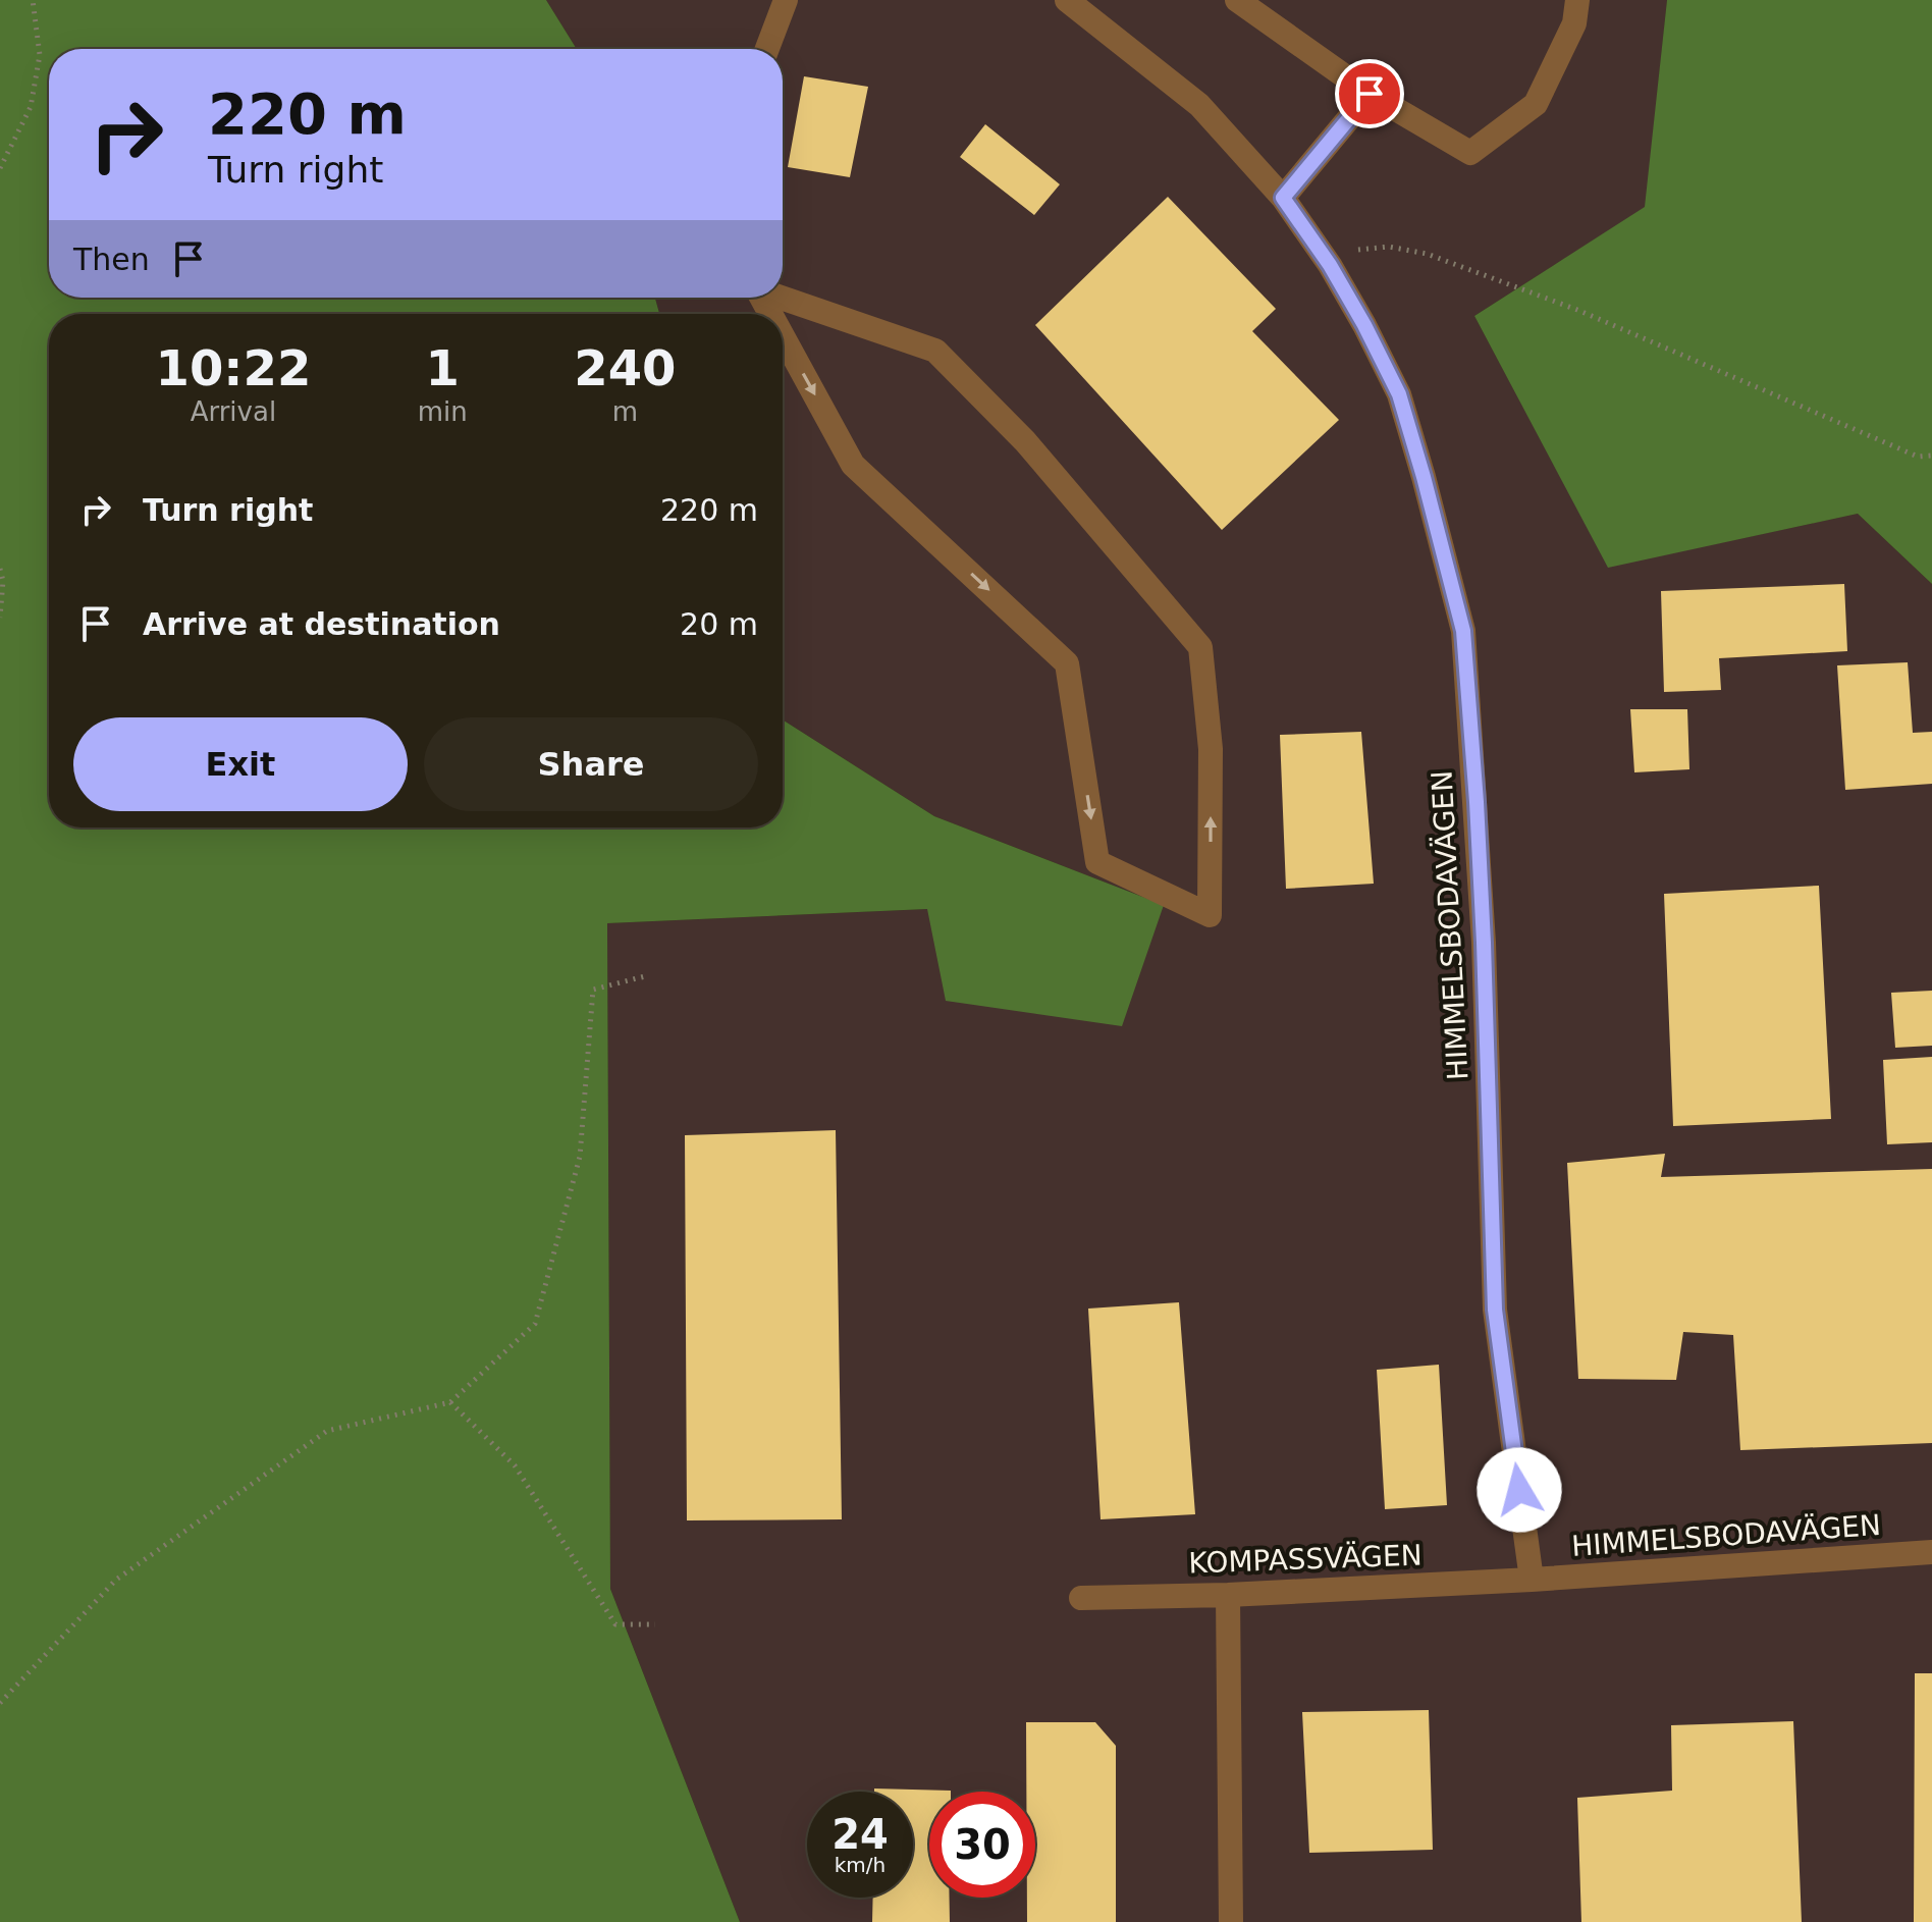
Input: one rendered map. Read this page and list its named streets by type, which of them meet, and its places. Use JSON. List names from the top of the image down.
{
  "streets": {
    "street": ["HIMMELSBODAVÄGEN", "KOMPASSVÄGEN"]
  },
  "crossings": [
    ["HIMMELSBODAVÄGEN", "KOMPASSVÄGEN"]
  ],
  "page": {
    "turn": ["220 m", "Turn right"],
    "then": "Then",
    "eta": [
      "10:22",
      "Arrival",
      "1",
      "min",
      "240",
      "m"
    ],
    "list": [
      {
        "name": "Turn right",
        "value": "220 m"
      },
      {
        "name": "Arrive at destination",
        "value": "20 m"
      }
    ],
    "buttons": ["Exit", "Share"],
    "speed": "24 km/h",
    "limit": "30"
  }
}
